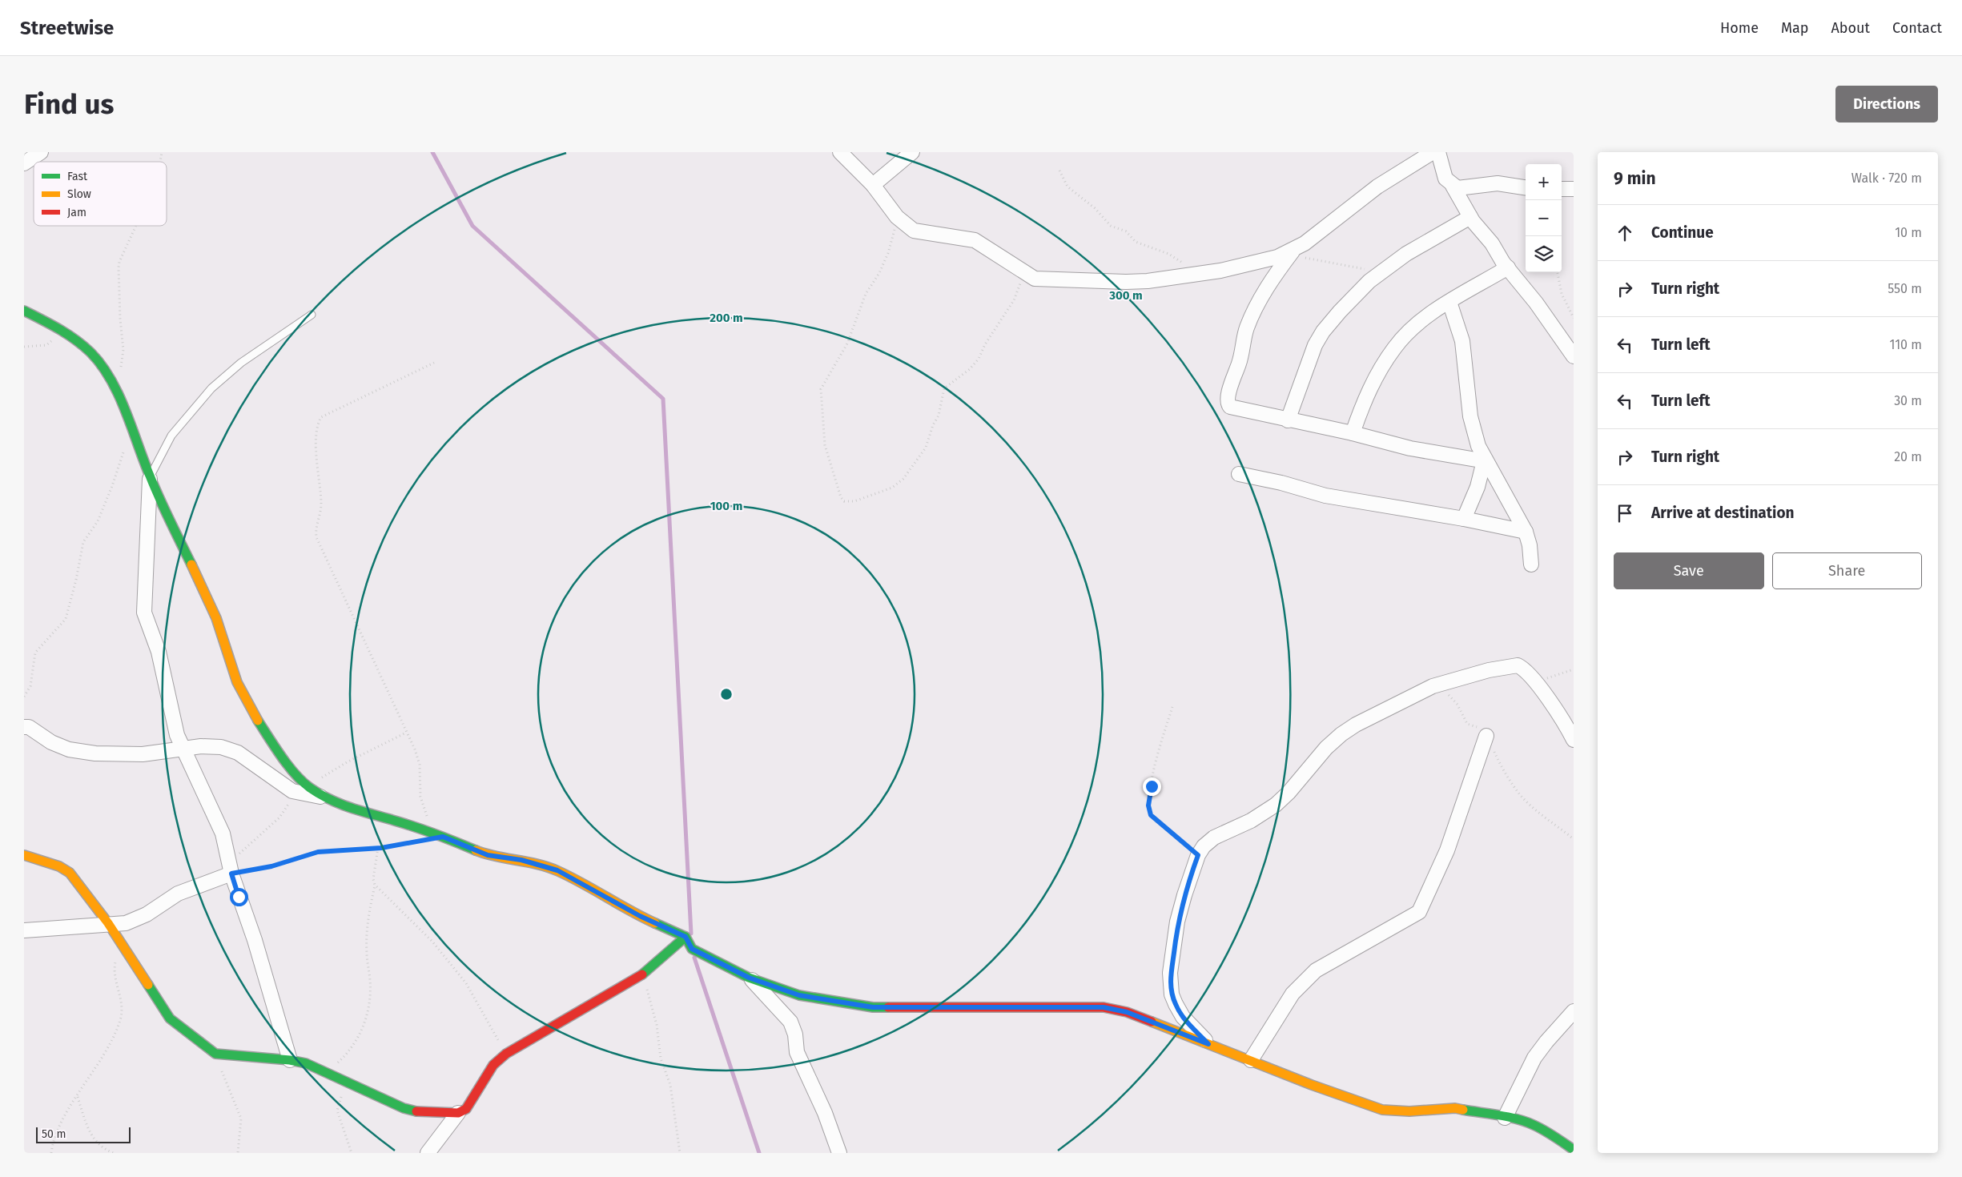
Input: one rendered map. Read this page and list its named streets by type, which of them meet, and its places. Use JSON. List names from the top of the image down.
{
  "legend": ["Fast", "Slow", "Jam"],
  "scale_bar": "50 m",
  "page": {
    "header": "Streetwise",
    "nav": [
      "Home",
      "Map",
      "About",
      "Contact"
    ],
    "buttons": [
      "Directions",
      ["Save", "Share"]
    ],
    "title": "Find us",
    "heading": ["9 min", "Walk · 720 m"],
    "map_buttons": ["+", "−"],
    "list": [
      ["Continue", "10 m"],
      ["Turn right", "550 m"],
      ["Turn left", "110 m"],
      ["Turn left", "30 m"],
      ["Turn right", "20 m"],
      "Arrive at destination"
    ],
    "scale": "50 m"
  },
  "rings": ["300 m", "200 m", "100 m"]
}
